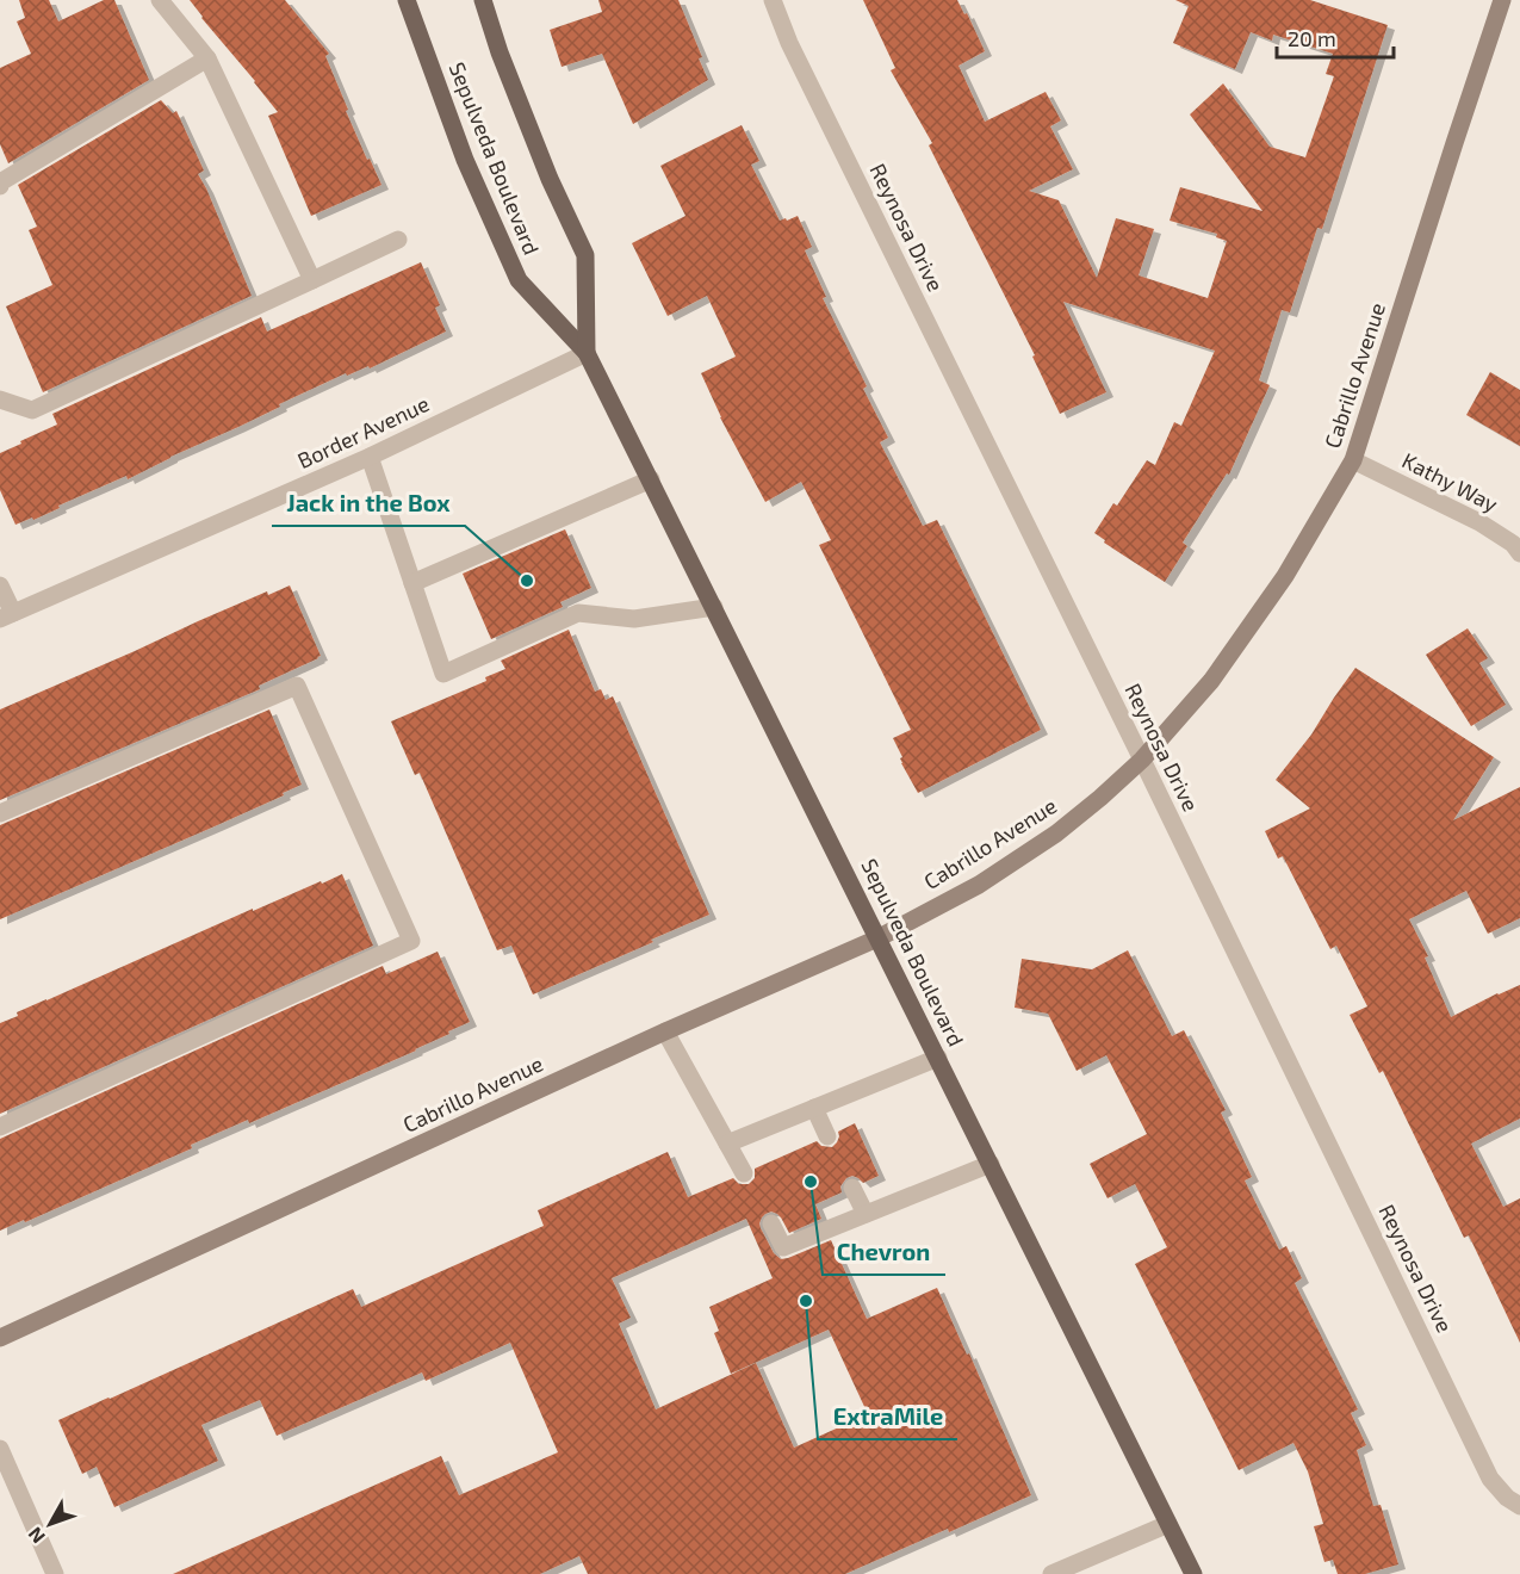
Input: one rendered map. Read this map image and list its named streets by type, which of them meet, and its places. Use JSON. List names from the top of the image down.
{
  "streets": {
    "main road": ["Sepulveda Boulevard"],
    "street": [
      "Reynosa Drive",
      "Cabrillo Avenue",
      "Border Avenue",
      "Kathy Way"
    ]
  },
  "crossings": [
    ["Sepulveda Boulevard", "Cabrillo Avenue"],
    ["Sepulveda Boulevard", "Border Avenue"],
    ["Reynosa Drive", "Cabrillo Avenue"],
    ["Cabrillo Avenue", "Kathy Way"]
  ],
  "places": ["Jack in the Box", "Chevron", "ExtraMile"],
  "scale_bar": "20 m",
  "north": "bottom left"
}
